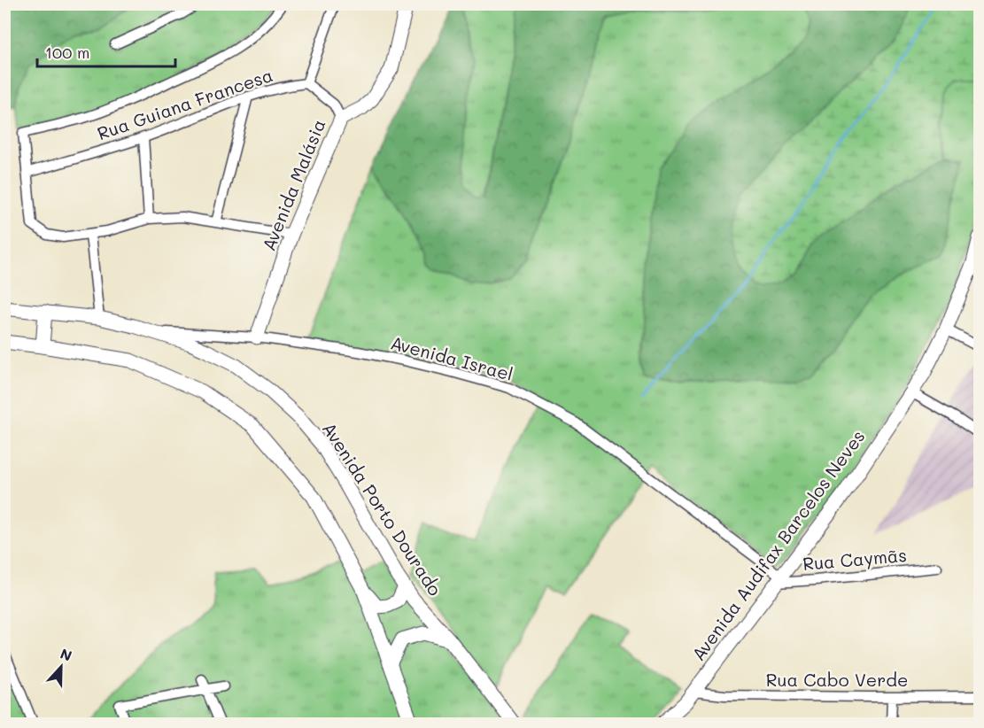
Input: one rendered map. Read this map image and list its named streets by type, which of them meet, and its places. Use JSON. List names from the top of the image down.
{
  "streets": {
    "street": [
      "Rua Guiana Francesa",
      "Avenida Malásia",
      "Avenida Israel",
      "Avenida Porto Dourado",
      "Avenida Audifax Barcelos Neves",
      "Rua Caymãs",
      "Rua Cabo Verde"
    ]
  },
  "crossings": [
    ["Avenida Malásia", "Avenida Israel"],
    ["Avenida Israel", "Avenida Porto Dourado"],
    ["Avenida Israel", "Avenida Audifax Barcelos Neves"],
    ["Avenida Israel", "Rua Caymãs"],
    ["Avenida Audifax Barcelos Neves", "Rua Caymãs"],
    ["Avenida Audifax Barcelos Neves", "Rua Cabo Verde"]
  ],
  "scale_bar": "100 m",
  "north": "top"
}
